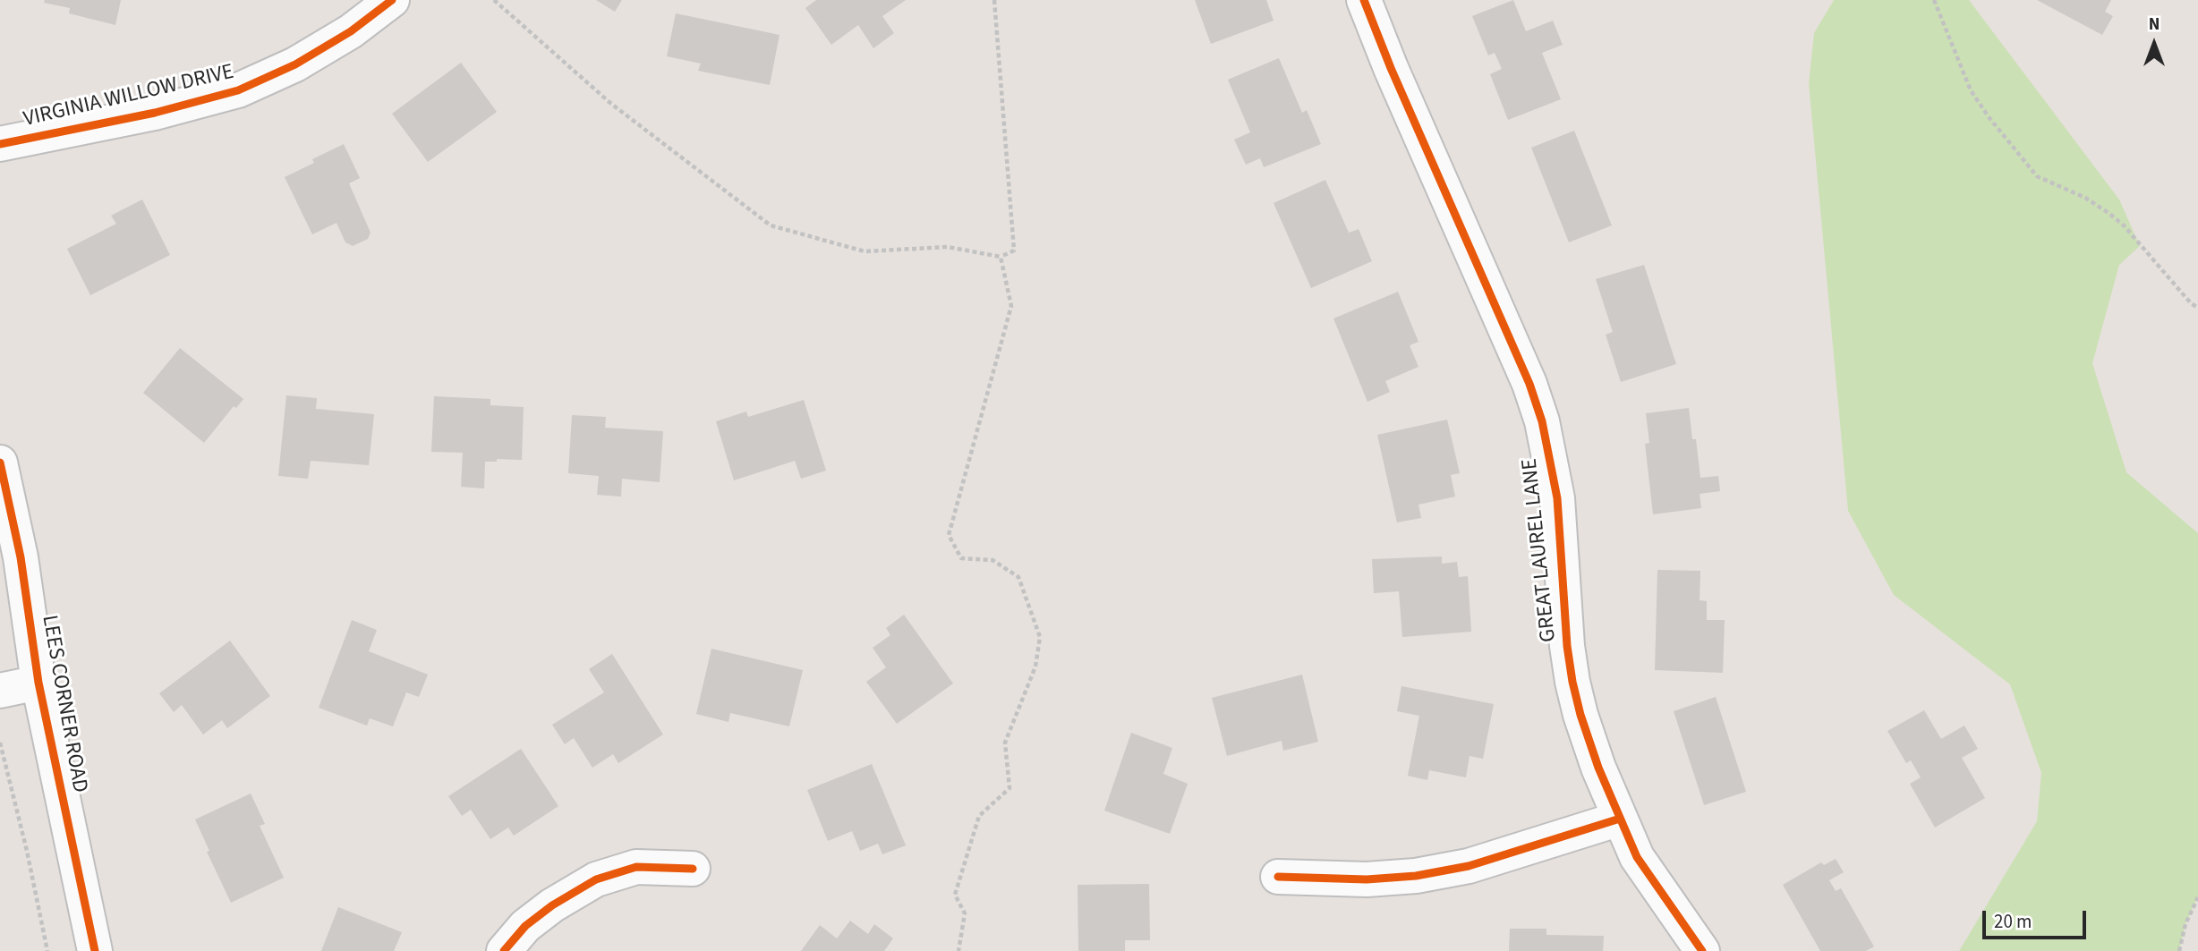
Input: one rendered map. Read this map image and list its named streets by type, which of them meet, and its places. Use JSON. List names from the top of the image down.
{
  "streets": {
    "street": ["VIRGINIA WILLOW DRIVE", "GREAT LAUREL LANE", "LEES CORNER ROAD"]
  },
  "scale_bar": "20 m",
  "north": "top"
}
